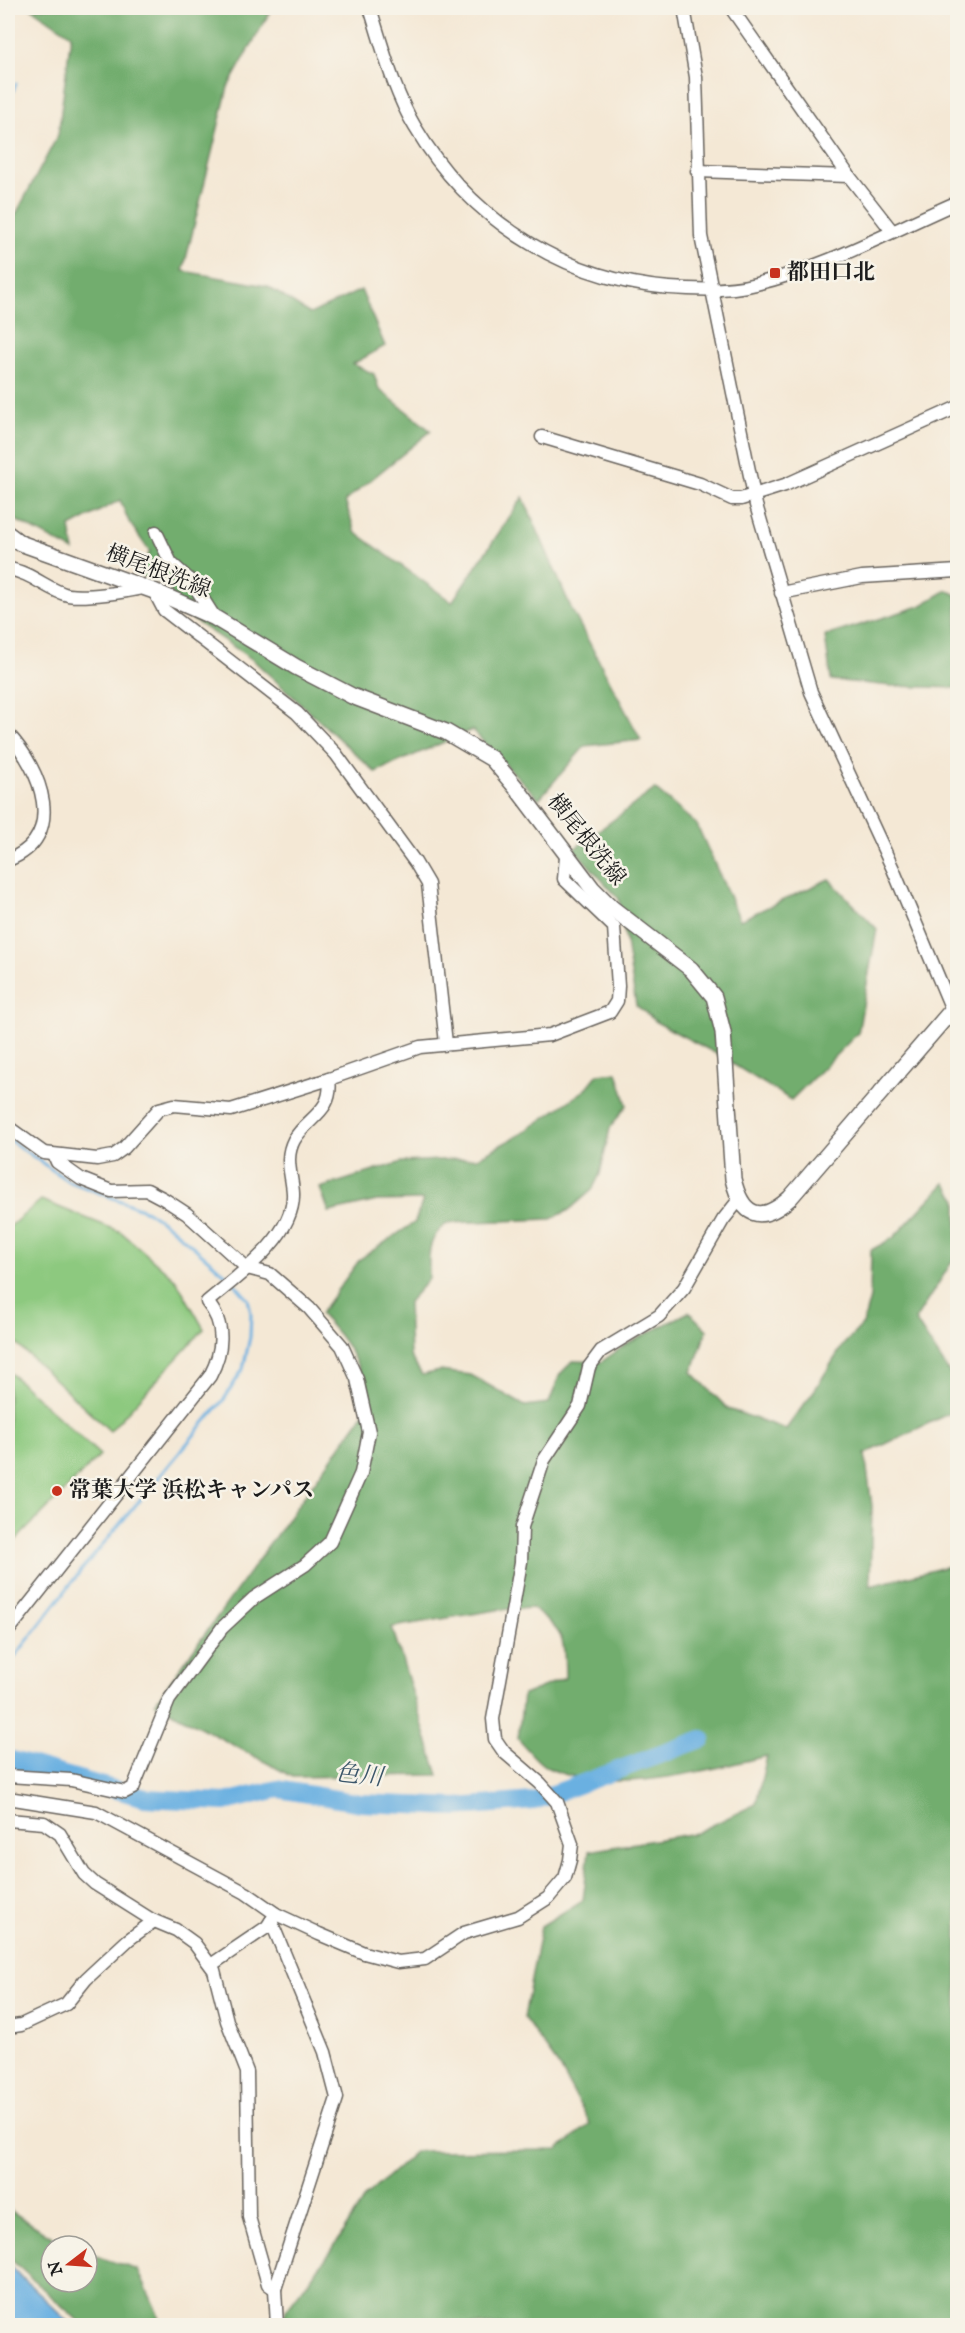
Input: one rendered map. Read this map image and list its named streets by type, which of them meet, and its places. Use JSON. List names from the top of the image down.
{
  "streets": {
    "main road": ["横尾根洗線"]
  },
  "water": ["色川"],
  "places": {
    "transit": ["都田口北"],
    "other": ["常葉大学 浜松キャンパス"]
  },
  "north": "left"
}
